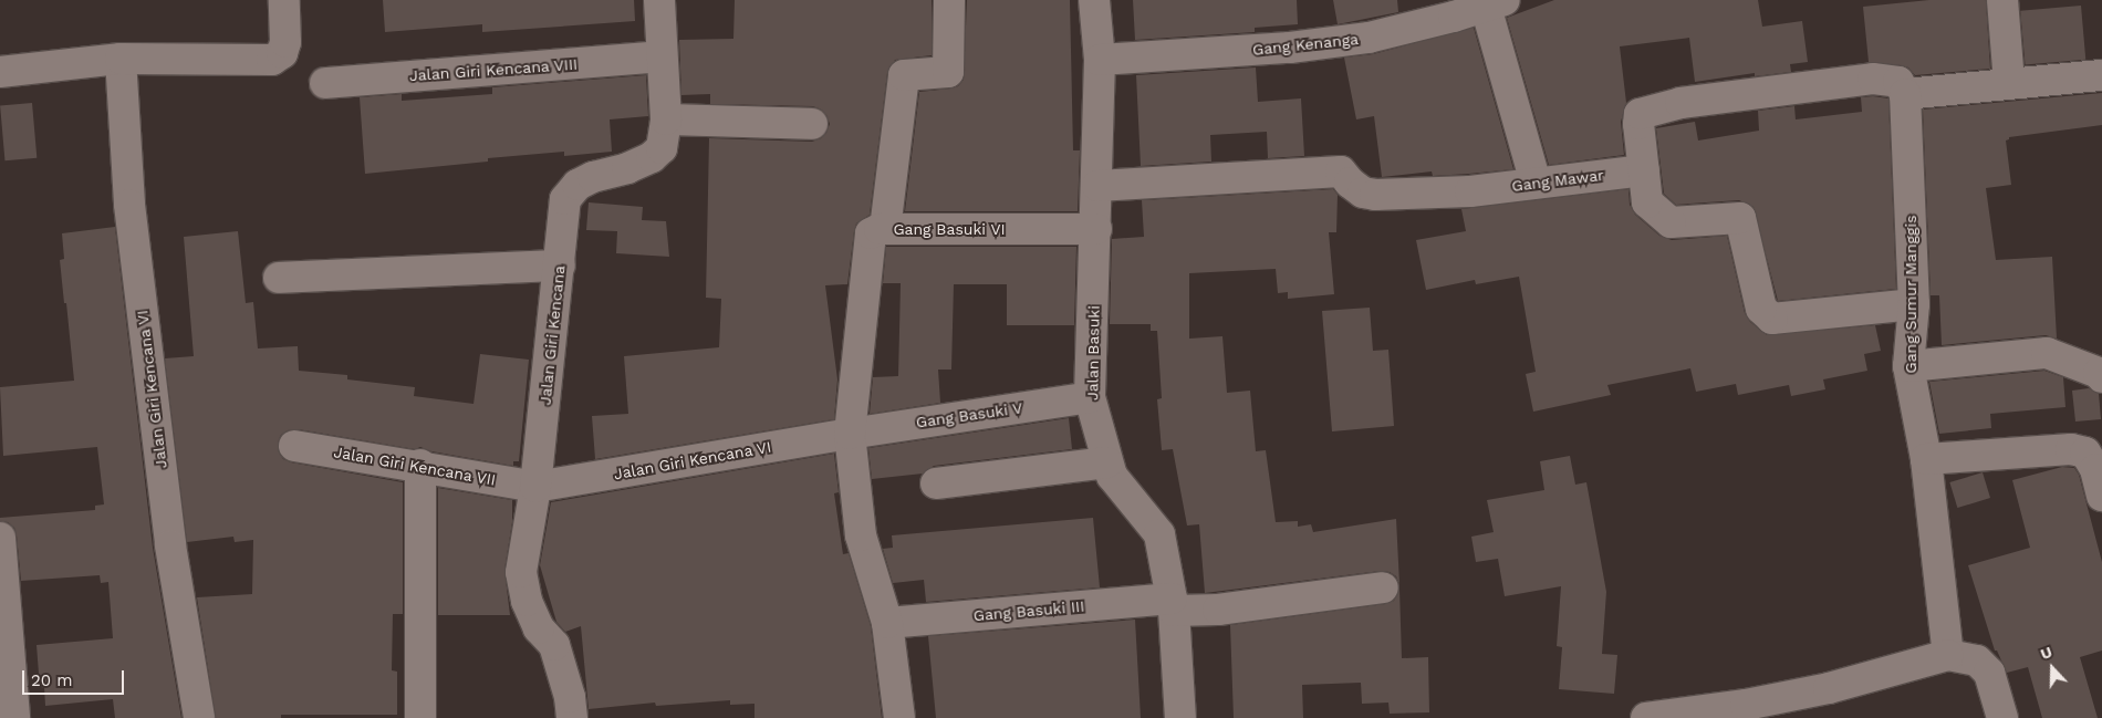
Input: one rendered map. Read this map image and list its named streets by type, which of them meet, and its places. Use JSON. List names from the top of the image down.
{
  "streets": {
    "street": [
      "Gang Kenanga",
      "Jalan Giri Kencana VIII",
      "Gang Mawar",
      "Gang Basuki VI",
      "Gang Sumur Manggis",
      "Jalan Giri Kencana",
      "Jalan Basuki",
      "Jalan Giri Kencana VI",
      "Gang Basuki V",
      "Jalan Giri Kencana VII",
      "Gang Basuki III"
    ]
  },
  "crossings": [
    ["Gang Kenanga", "Jalan Basuki"],
    ["Jalan Giri Kencana VIII", "Jalan Giri Kencana"],
    ["Gang Mawar", "Jalan Basuki"],
    ["Gang Basuki VI", "Jalan Basuki"],
    ["Gang Basuki VI", "Jalan Giri Kencana VI"],
    ["Gang Basuki VI", "Gang Basuki V"],
    ["Jalan Giri Kencana", "Jalan Giri Kencana VI"],
    ["Jalan Giri Kencana", "Jalan Giri Kencana VII"],
    ["Jalan Basuki", "Gang Basuki V"],
    ["Jalan Basuki", "Gang Basuki III"],
    ["Jalan Giri Kencana VI", "Gang Basuki V"],
    ["Jalan Giri Kencana VI", "Jalan Giri Kencana VII"]
  ],
  "scale_bar": "20 m",
  "north": "top"
}
